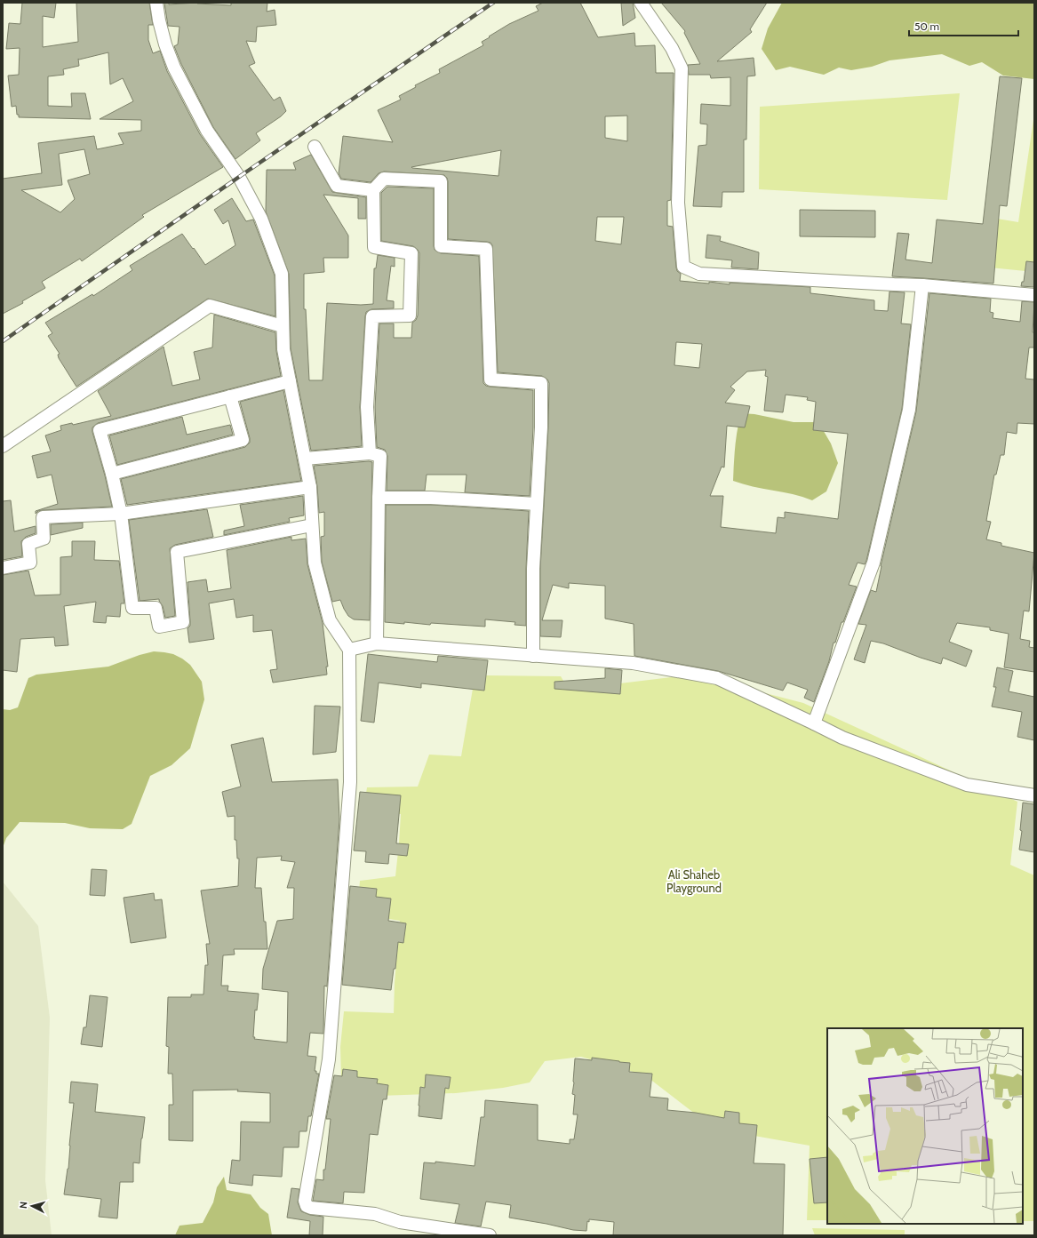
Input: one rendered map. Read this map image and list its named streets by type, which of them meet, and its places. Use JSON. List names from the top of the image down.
{
  "parks": ["Ali Shaheb Playground"],
  "scale_bar": "50 m",
  "north": "left"
}
